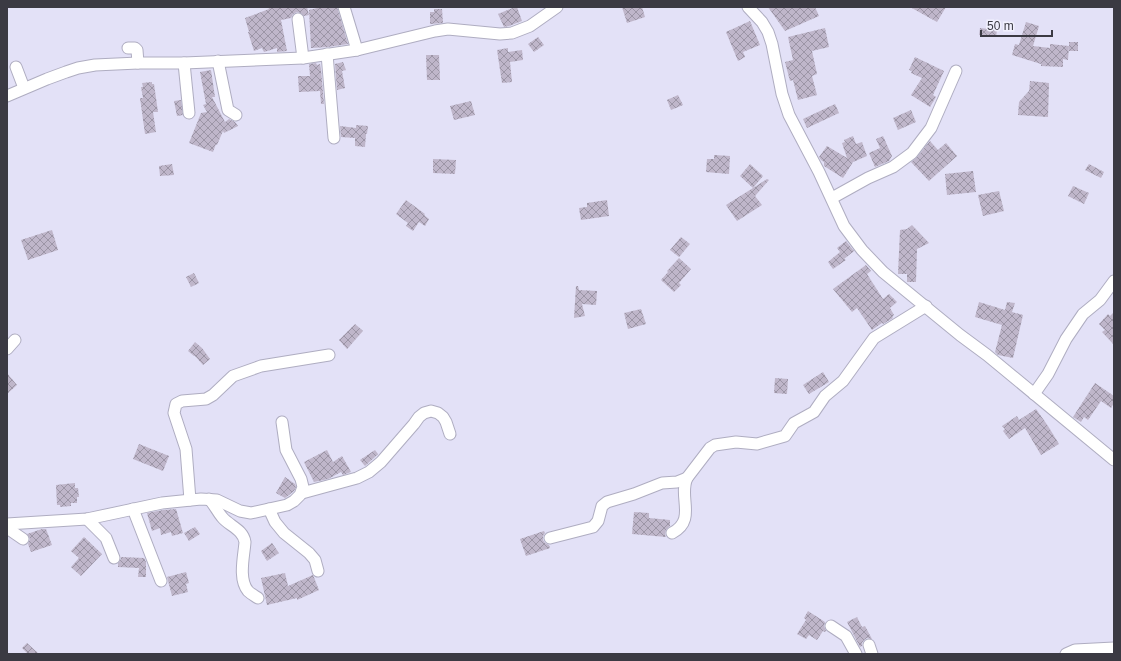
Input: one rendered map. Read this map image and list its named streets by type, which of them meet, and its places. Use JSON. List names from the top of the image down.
{
  "scale_bar": "50 m"
}
